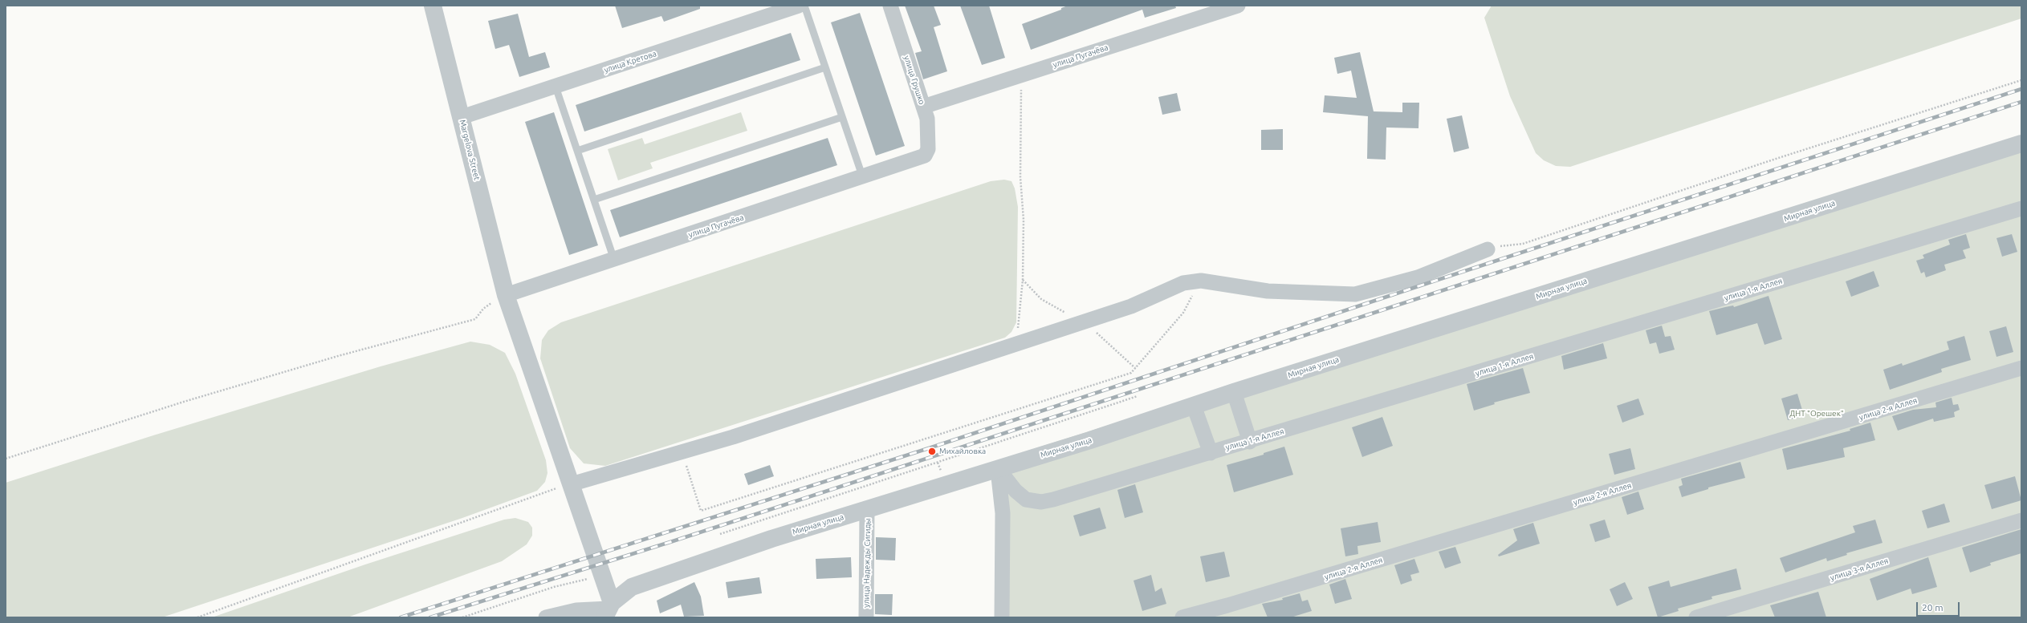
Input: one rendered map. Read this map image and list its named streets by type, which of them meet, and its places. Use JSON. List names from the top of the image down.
{
  "streets": {
    "street": [
      "улица Пугачёва",
      "улица Кретова",
      "улица Грушко",
      "Margelova Street",
      "Мирная улица",
      "улица 1-я Аллея",
      "улица 2-я Аллея",
      "улица Надежды Сигиды",
      "улица 3-я Аллея"
    ]
  },
  "crossings": [
    ["улица Пугачёва", "улица Грушко"],
    ["улица Пугачёва", "Margelova Street"],
    ["улица Кретова", "Margelova Street"],
    ["Margelova Street", "Мирная улица"],
    ["Мирная улица", "улица 1-я Аллея"],
    ["Мирная улица", "улица Надежды Сигиды"]
  ],
  "parks": ["ДНТ \"Орешек\""],
  "places": ["Михайловка"],
  "scale_bar": "20 m"
}
